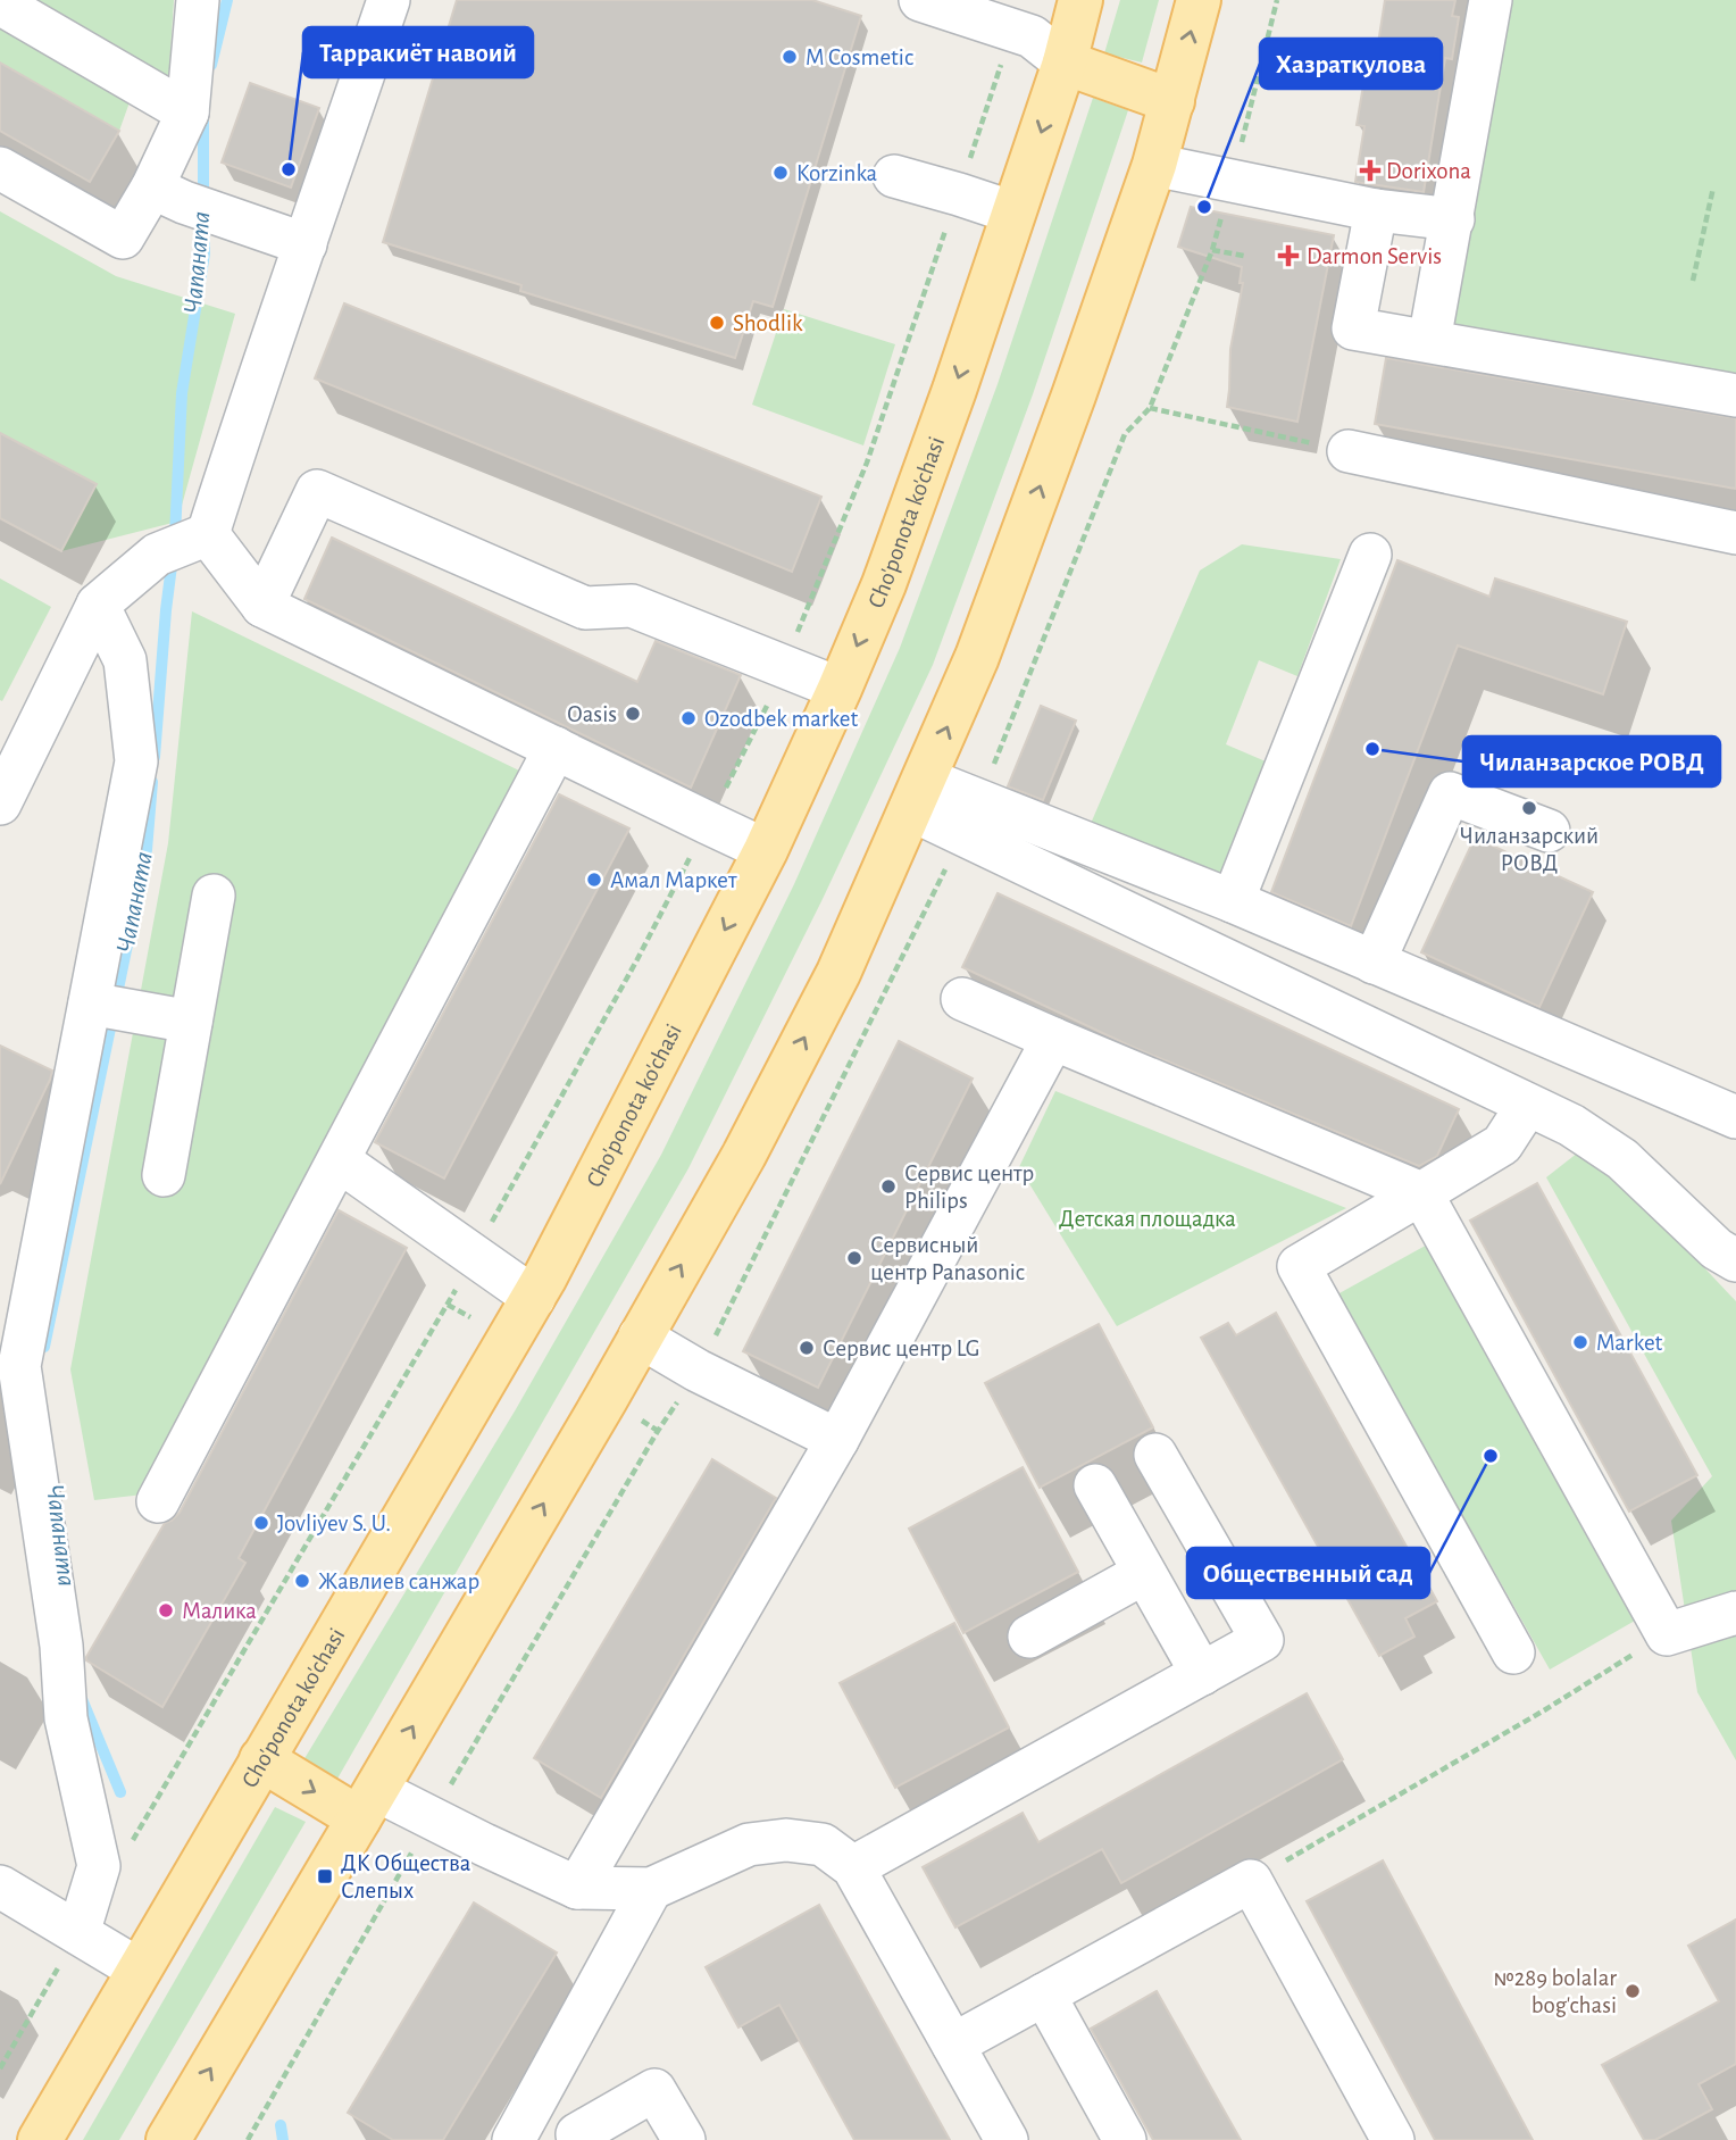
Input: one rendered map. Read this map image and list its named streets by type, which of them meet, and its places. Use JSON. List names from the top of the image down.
{
  "streets": {
    "main road": ["Cho'ponota ko'chasi"]
  },
  "water": ["Чапаната"],
  "parks": ["Детская площадка"],
  "places": {
    "other": [
      "M Cosmetic",
      "Тарракиёт навоий",
      "Korzinka",
      "Хазраткулова",
      "Shodlik",
      "Oasis",
      "Ozodbek market",
      "Чиланзарское РОВД",
      "Чиланзарский РОВД",
      "Амал Маркет",
      "Сервис центр Philips",
      "Сервисный центр Panasonic",
      "Market",
      "Сервис центр LG",
      "Общественный сад",
      "Jovliyev S. U.",
      "Жавлиев санжар",
      "Малика",
      "№289 bolalar bog'chasi"
    ],
    "health": ["Dorixona", "Darmon Servis"],
    "transit": ["ДК Общества Слепых"]
  }
}
